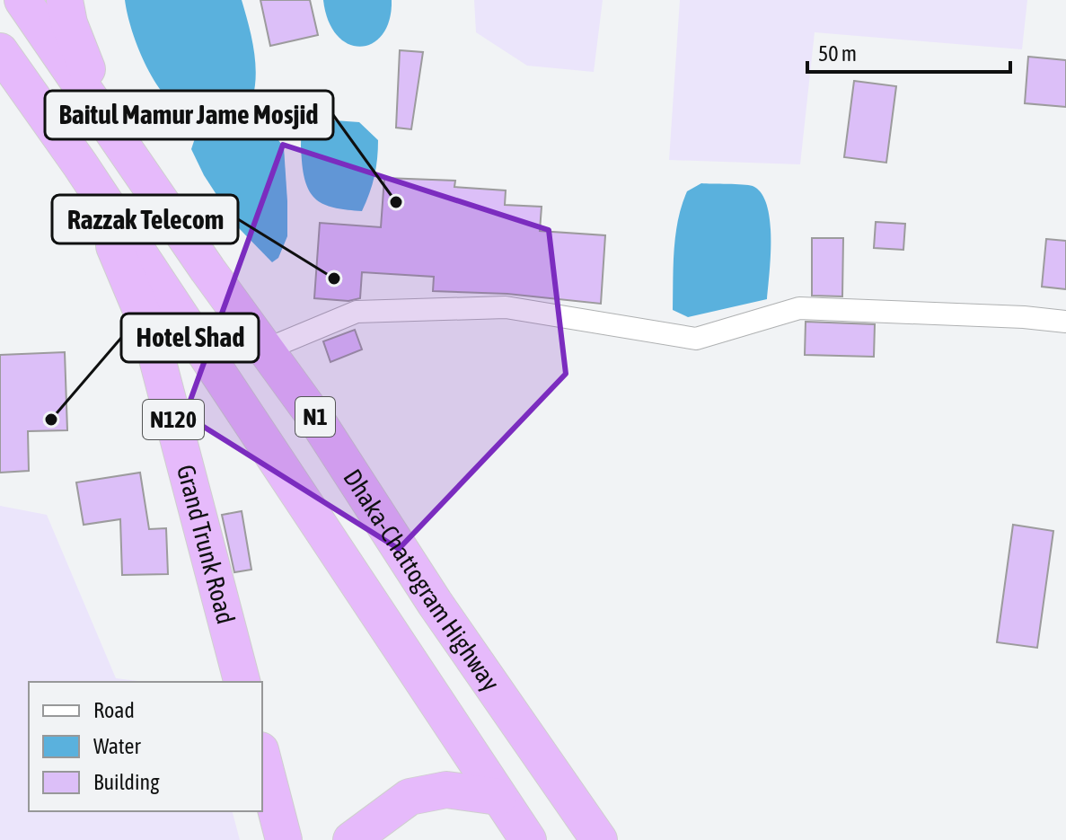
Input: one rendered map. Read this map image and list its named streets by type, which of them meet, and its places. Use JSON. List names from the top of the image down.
{
  "streets": {
    "highway": [
      "N1",
      "N120",
      "Grand Trunk Road",
      "Dhaka-Chattogram Highway"
    ]
  },
  "crossings": [
    ["N1", "Grand Trunk Road"]
  ],
  "places": ["Baitul Mamur Jame Mosjid", "Razzak Telecom", "Hotel Shad"],
  "legend": ["Road", "Water", "Building"],
  "scale_bar": "50 m"
}
